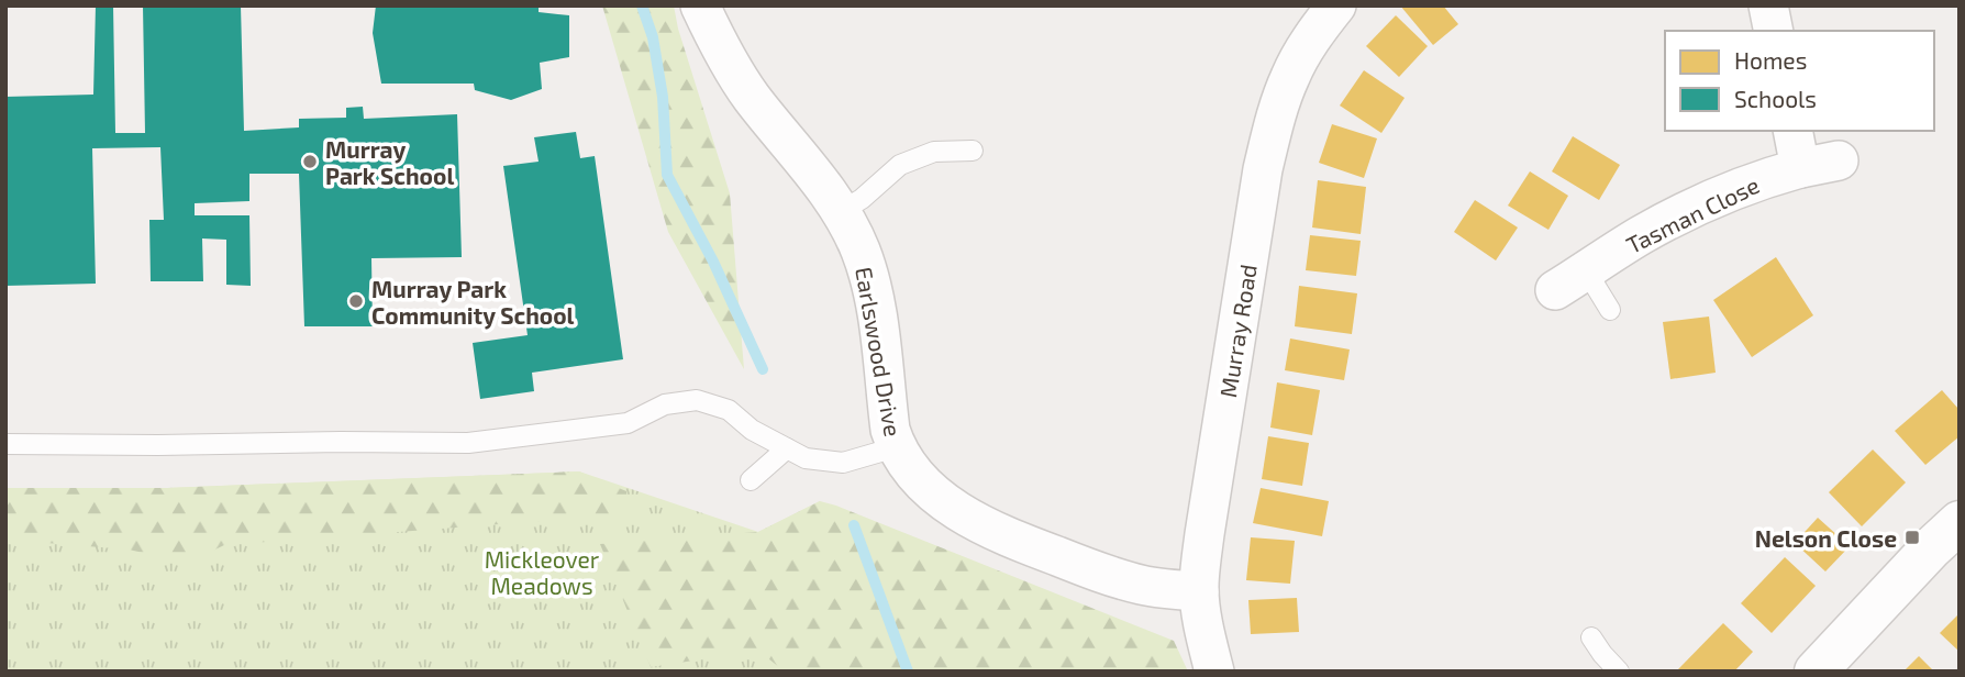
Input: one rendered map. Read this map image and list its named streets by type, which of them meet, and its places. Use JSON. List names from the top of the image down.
{
  "streets": {
    "street": ["Tasman Close", "Murray Road", "Earlswood Drive"]
  },
  "crossings": [
    ["Murray Road", "Earlswood Drive"]
  ],
  "parks": ["Mickleover Meadows"],
  "places": {
    "other": ["Murray Park School", "Murray Park Community School"],
    "transit": ["Nelson Close"]
  },
  "legend": ["Homes", "Schools"]
}
